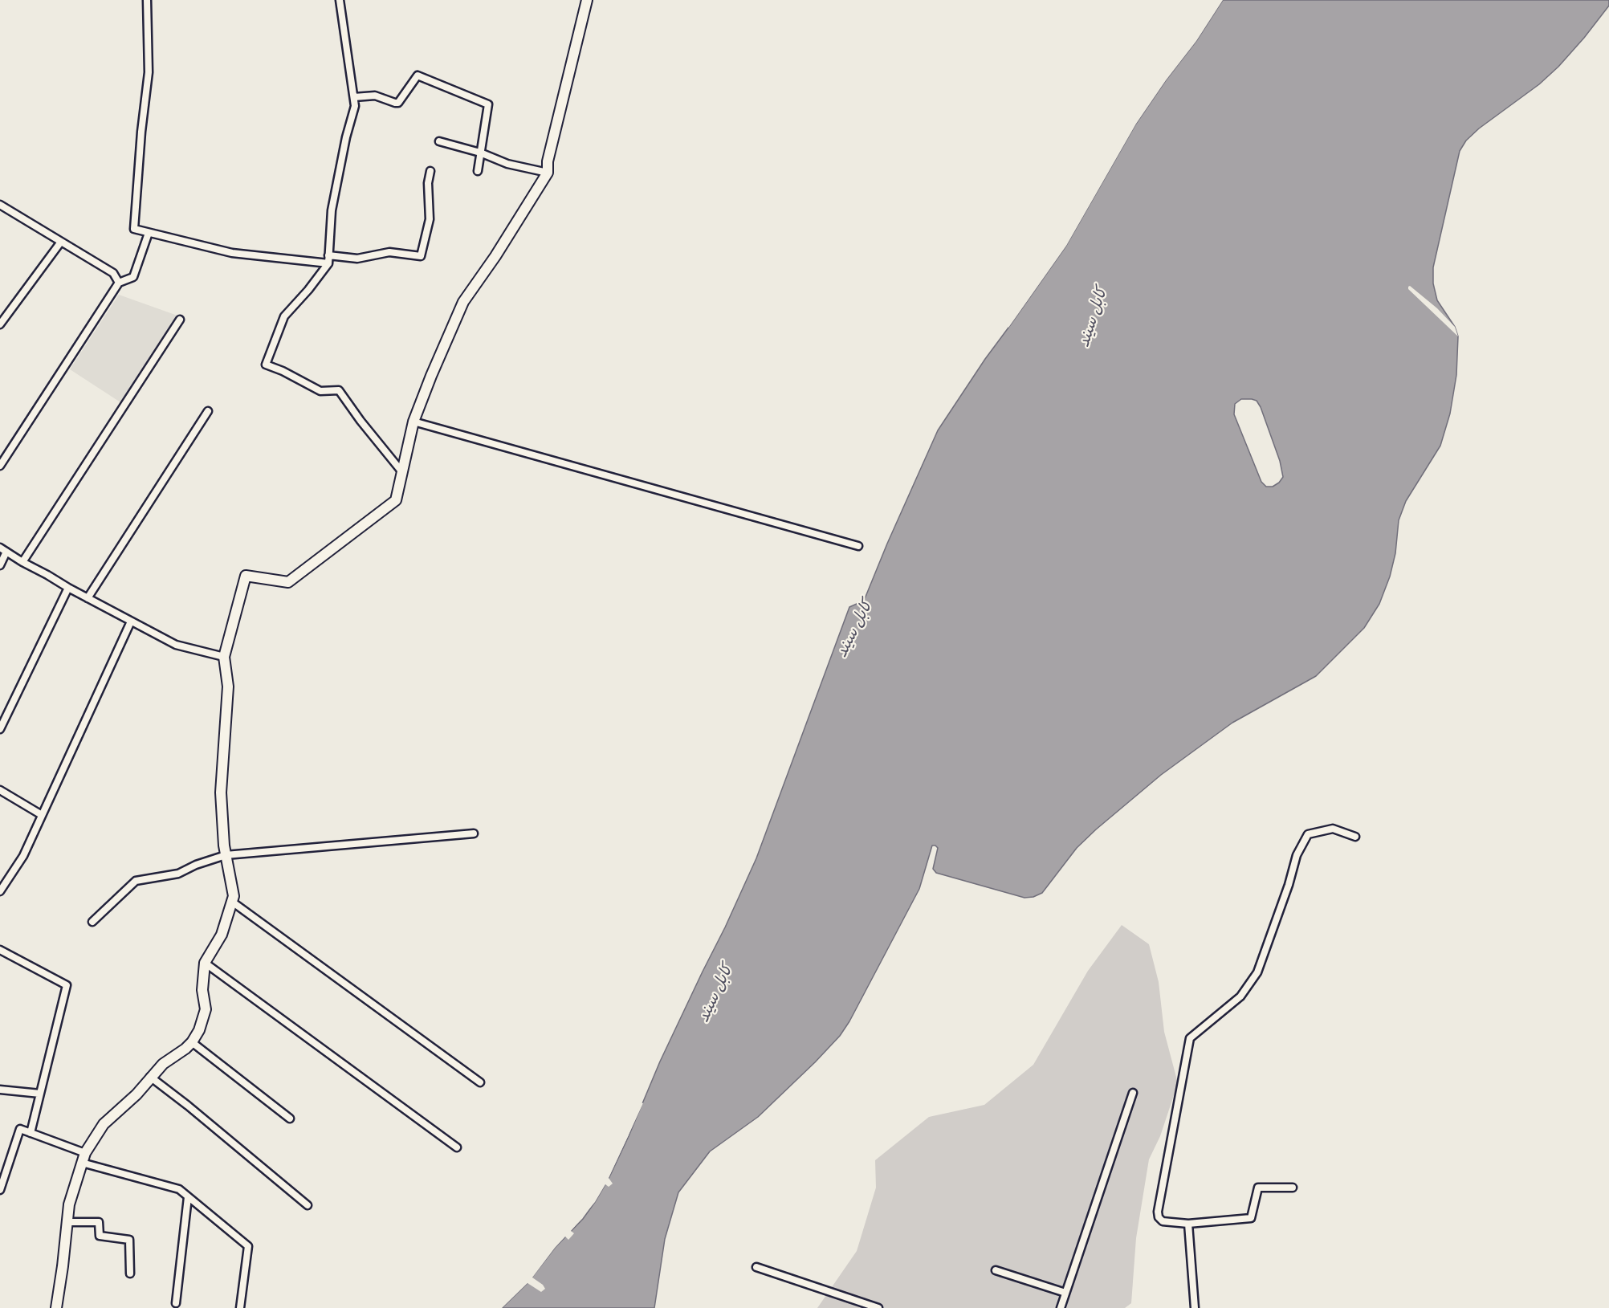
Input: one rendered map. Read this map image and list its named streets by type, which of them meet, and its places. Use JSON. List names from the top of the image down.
{
  "water": ["کابل سيند"]
}
